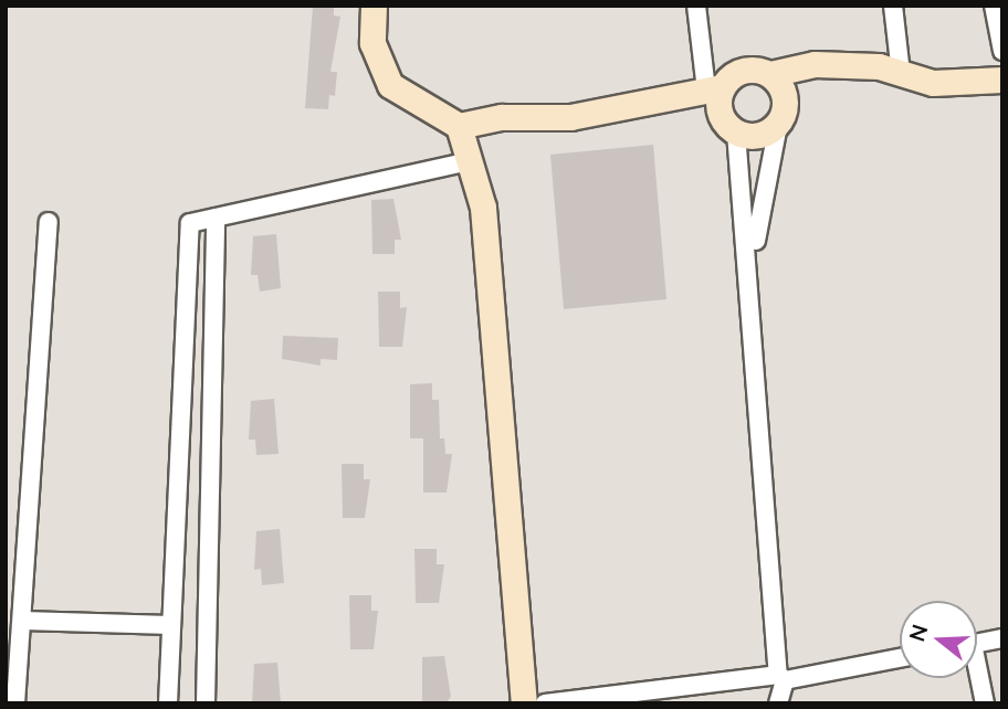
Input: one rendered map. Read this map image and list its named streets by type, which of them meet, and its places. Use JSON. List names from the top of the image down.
{
  "north": "left"
}
